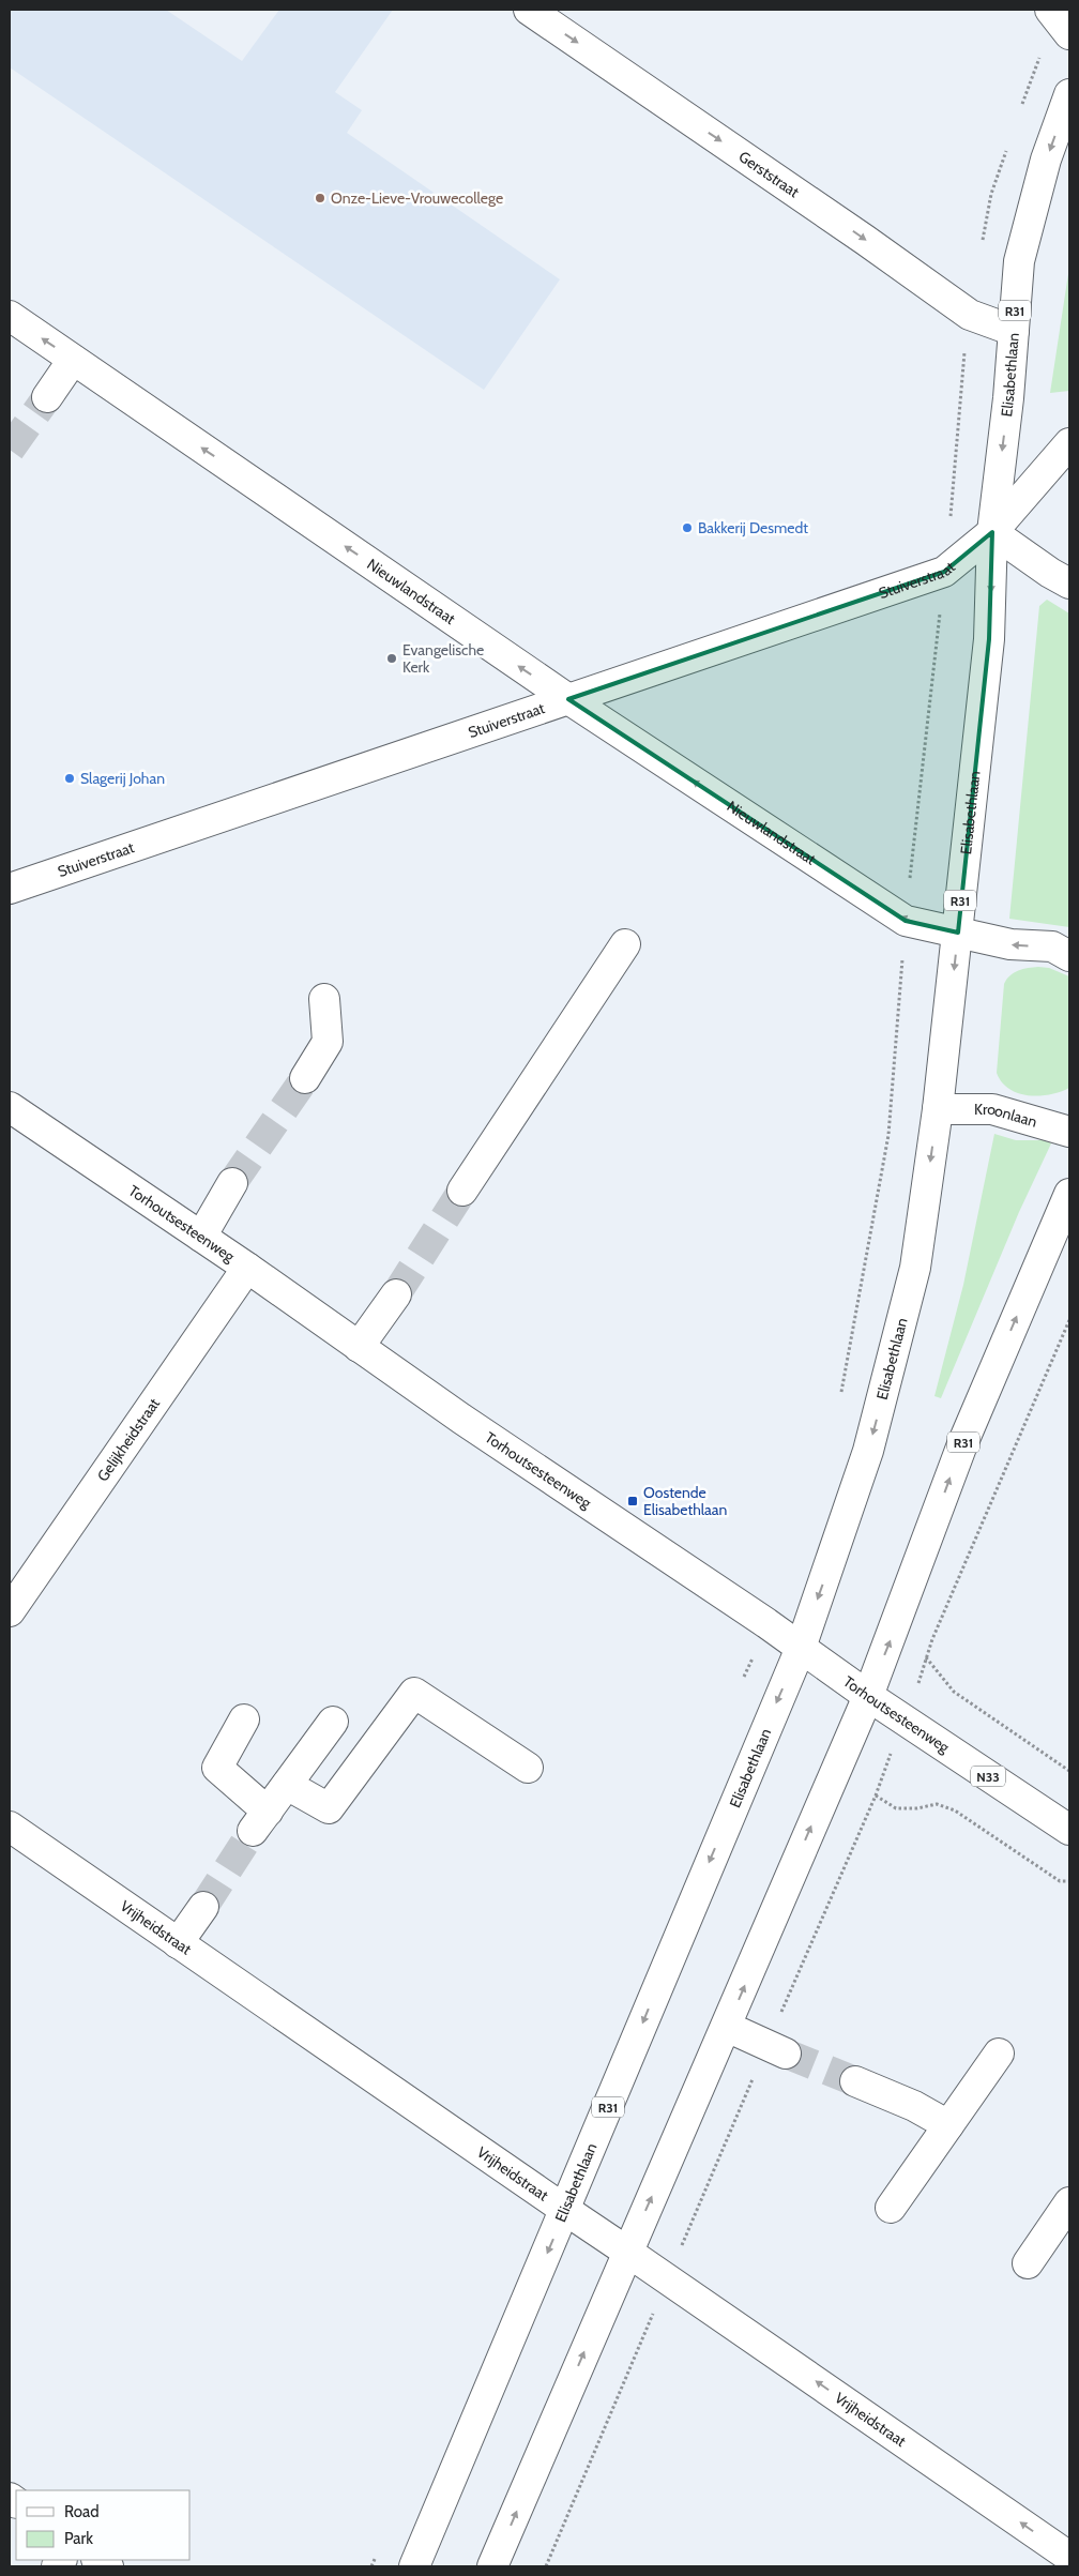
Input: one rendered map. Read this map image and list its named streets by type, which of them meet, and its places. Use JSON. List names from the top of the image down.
{
  "streets": {
    "street": [
      "Gerststraat",
      "R31",
      "Elisabethlaan",
      "Stuiverstraat",
      "Nieuwlandstraat",
      "Kroonlaan",
      "Torhoutsesteenweg",
      "Gelijkheidstraat",
      "N33",
      "Vrijheidstraat"
    ]
  },
  "crossings": [
    ["Gerststraat", "Elisabethlaan"],
    ["R31", "Torhoutsesteenweg"],
    ["R31", "Vrijheidstraat"],
    ["Elisabethlaan", "Stuiverstraat"],
    ["Elisabethlaan", "Nieuwlandstraat"],
    ["Elisabethlaan", "Kroonlaan"],
    ["Elisabethlaan", "Torhoutsesteenweg"],
    ["Elisabethlaan", "Vrijheidstraat"],
    ["Stuiverstraat", "Nieuwlandstraat"],
    ["Torhoutsesteenweg", "Gelijkheidstraat"]
  ],
  "one_way": ["Gerststraat", "Nieuwlandstraat", "Vrijheidstraat"],
  "places": {
    "other": [
      "Onze-Lieve-Vrouwecollege",
      "Bakkerij Desmedt",
      "Evangelische Kerk",
      "Slagerij Johan"
    ],
    "transit": ["Oostende Elisabethlaan"]
  },
  "legend": ["Road", "Park"]
}
